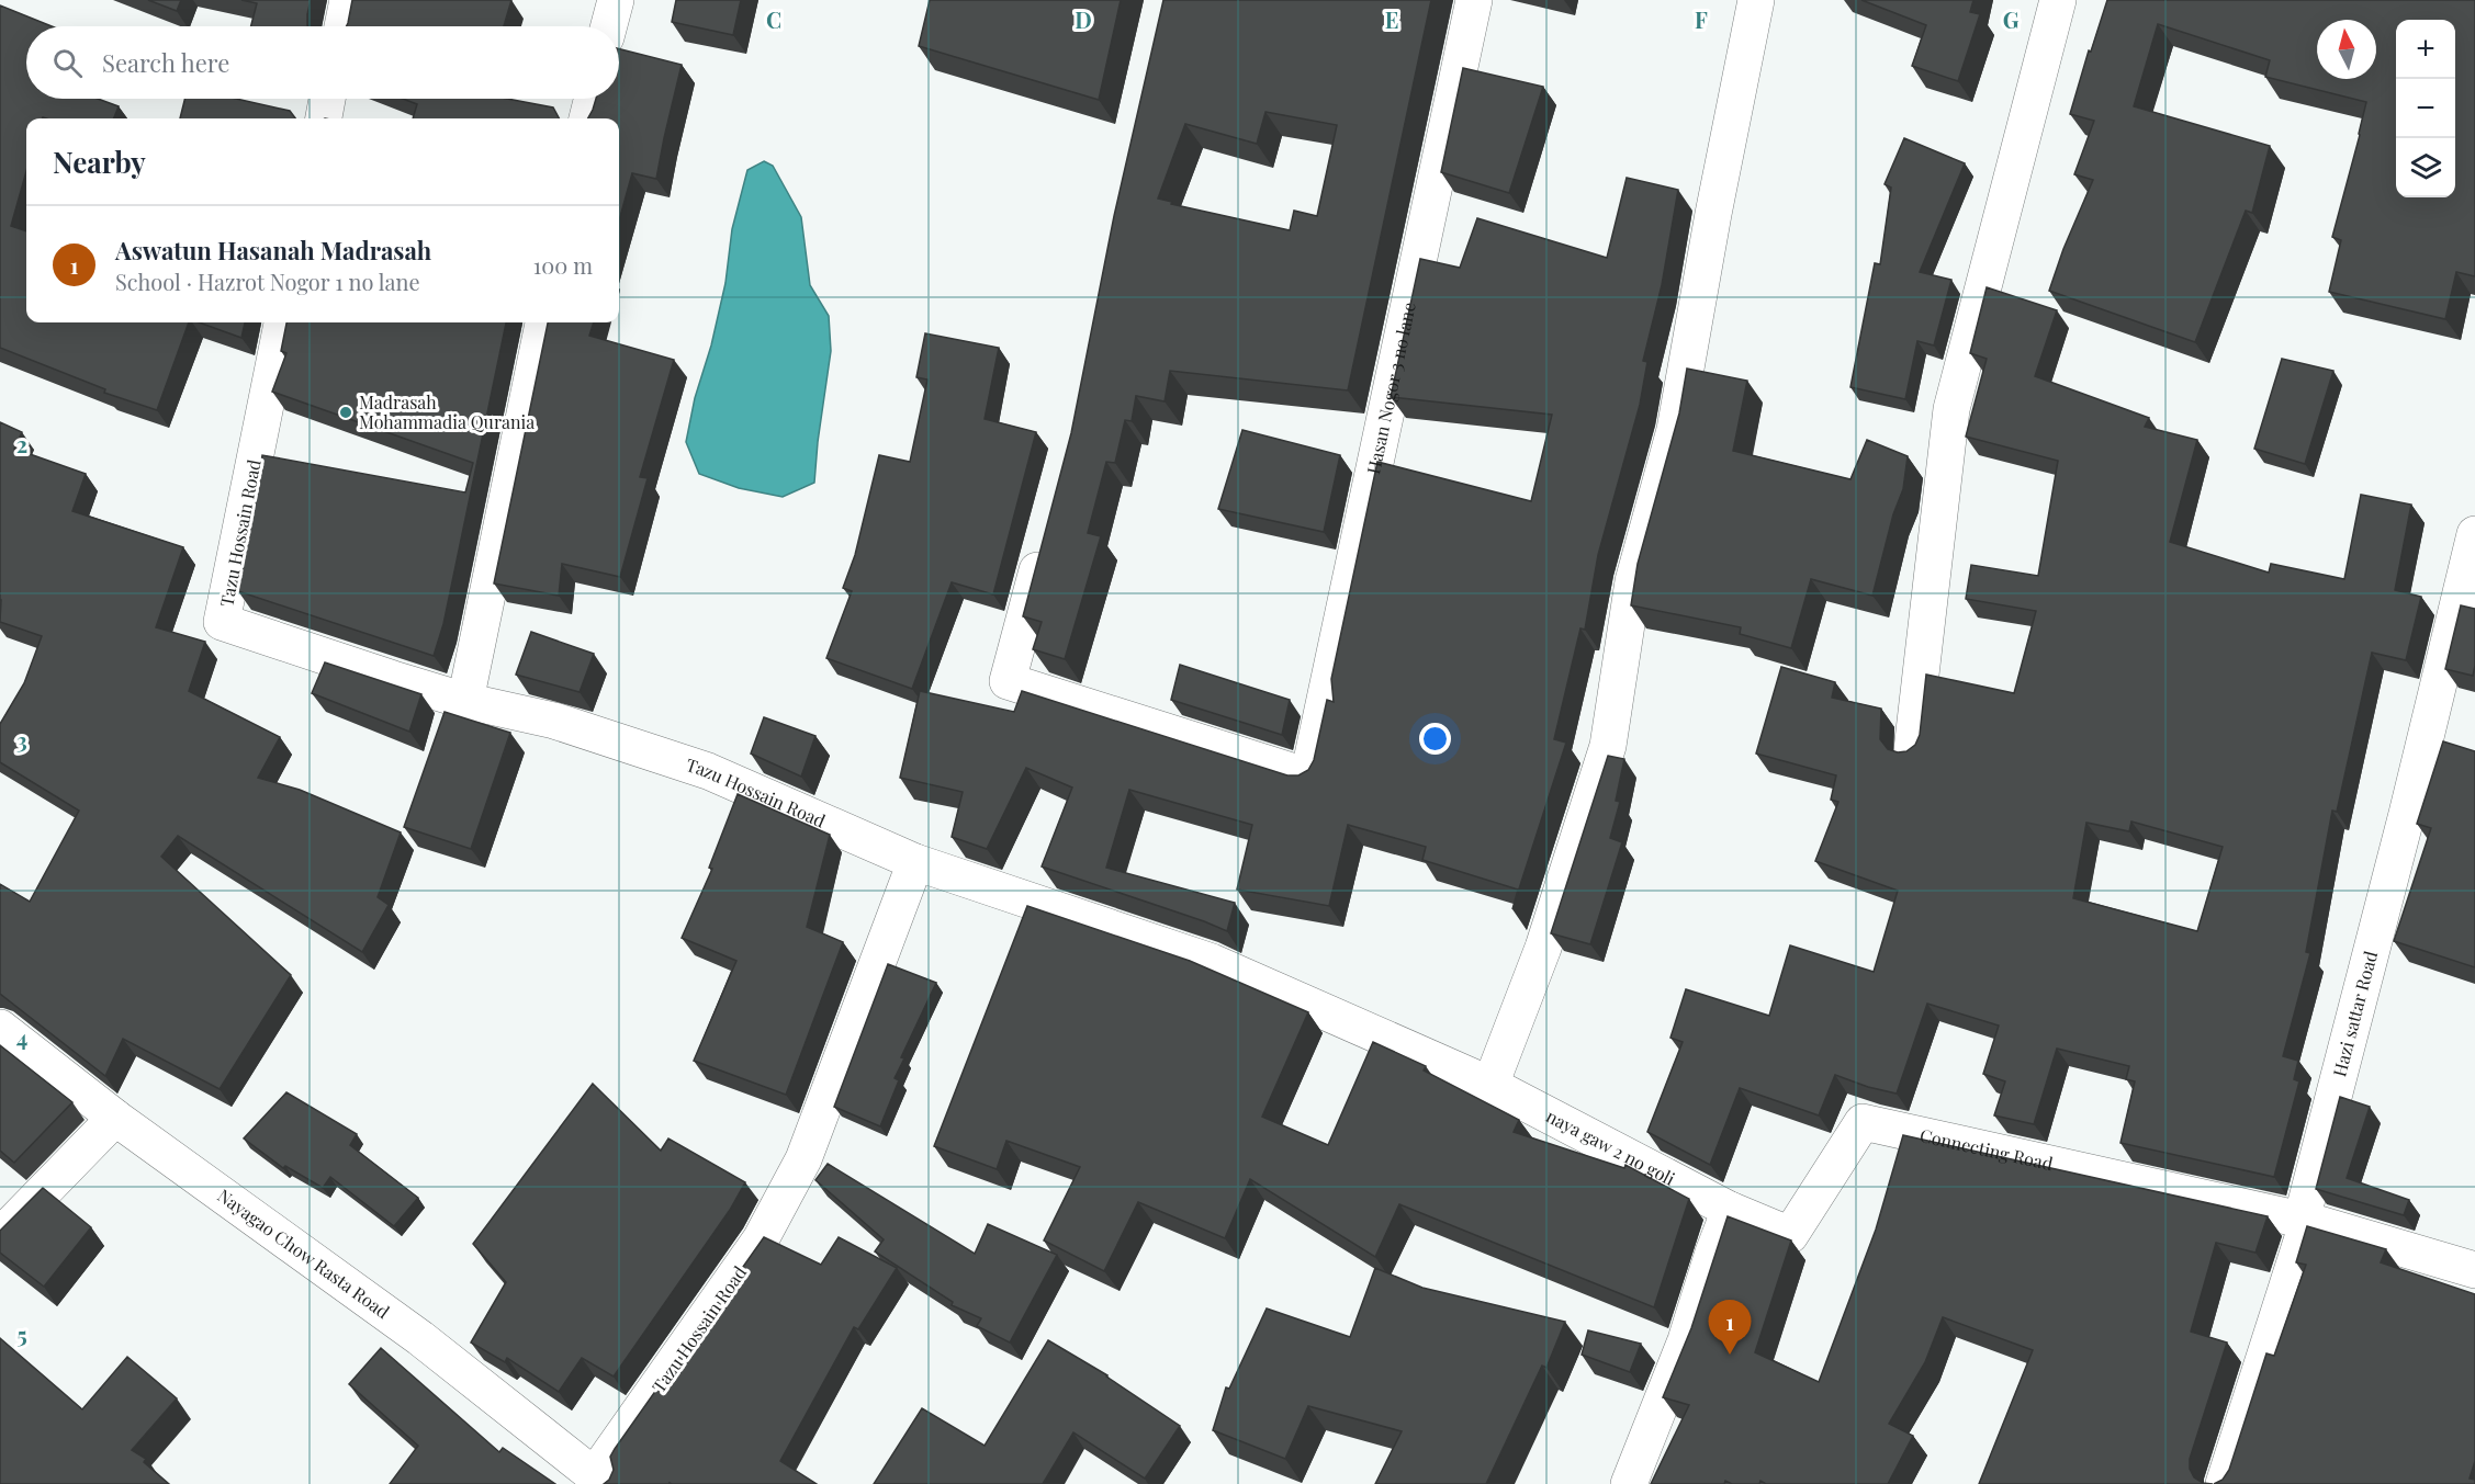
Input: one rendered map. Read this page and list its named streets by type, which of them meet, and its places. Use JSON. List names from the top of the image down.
{
  "streets": {
    "street": [
      "Hasan Nogor 3 no lane",
      "Tazu Hossain Road",
      "Hazi sattar Road",
      "naya gaw 2 no goli",
      "Connecting Road",
      "Nayagao Chow Rasta Road"
    ]
  },
  "crossings": [
    ["Tazu Hossain Road", "naya gaw 2 no goli"],
    ["Tazu Hossain Road", "Nayagao Chow Rasta Road"],
    ["Hazi sattar Road", "Connecting Road"],
    ["naya gaw 2 no goli", "Connecting Road"]
  ],
  "places": ["Madrasah Mohammadia Qurania"],
  "north": "top",
  "page": {
    "map_buttons": ["+", "−"],
    "search": "Search here",
    "heading": "Nearby",
    "list": [
      {
        "mark": "1",
        "name": "Aswatun Hasanah Madrasah",
        "note": "School · Hazrot Nogor 1 no lane",
        "value": "100 m"
      }
    ],
    "pins": "1"
  },
  "grid": {
    "columns": [
      "C",
      "D",
      "E",
      "F",
      "G"
    ],
    "rows": [
      "2",
      "3",
      "4",
      "5"
    ]
  }
}
